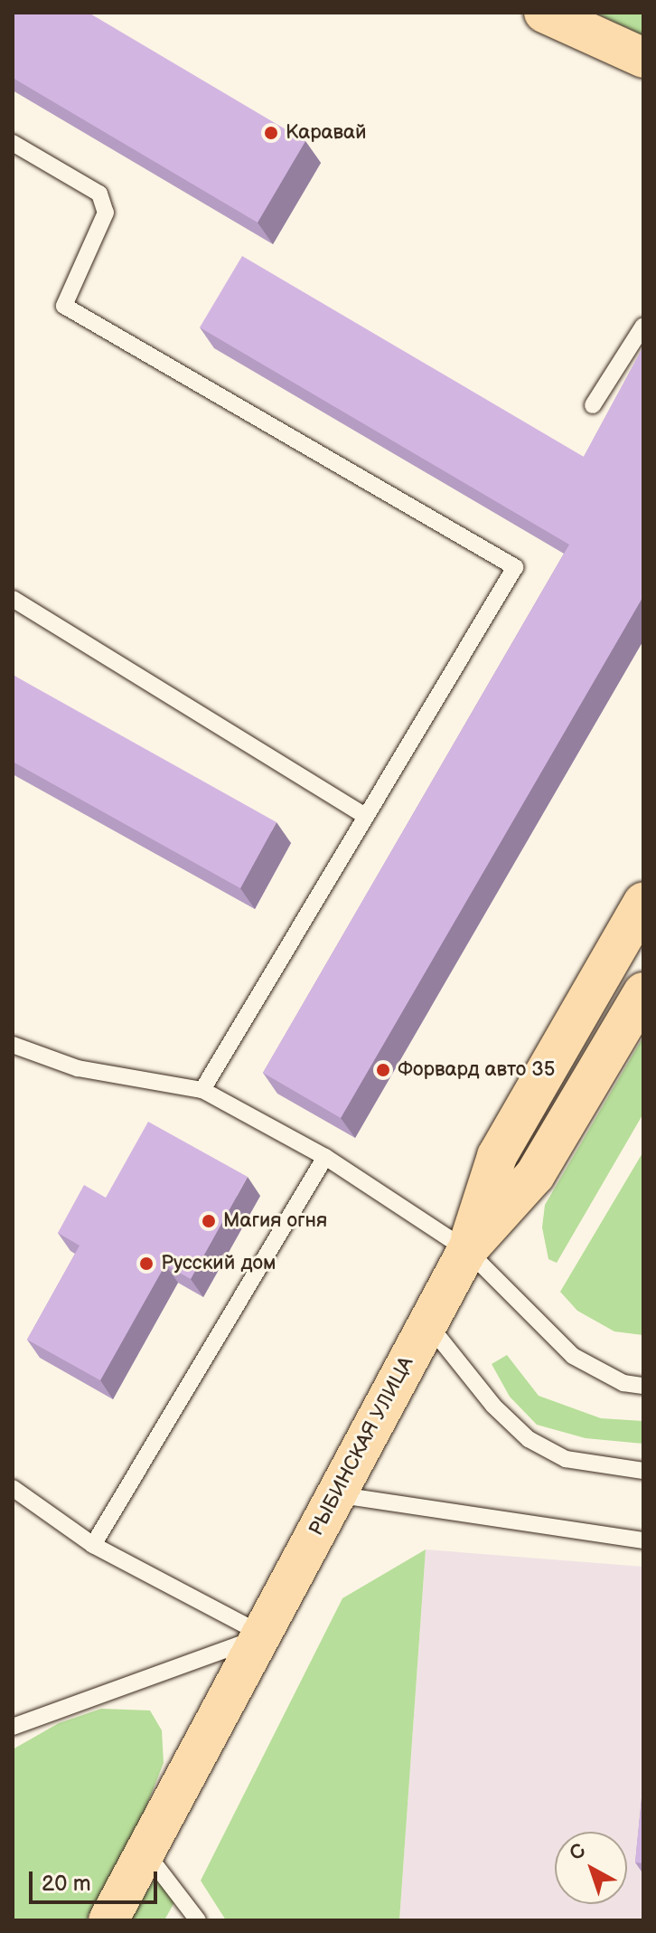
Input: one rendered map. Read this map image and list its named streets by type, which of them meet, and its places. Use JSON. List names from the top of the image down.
{
  "streets": {
    "main road": ["РЫБИНСКАЯ УЛИЦА"]
  },
  "places": [
    "Каравай",
    "Форвард авто 35",
    "Магия огня",
    "Русский дом"
  ],
  "scale_bar": "20 m",
  "north": "top left"
}
